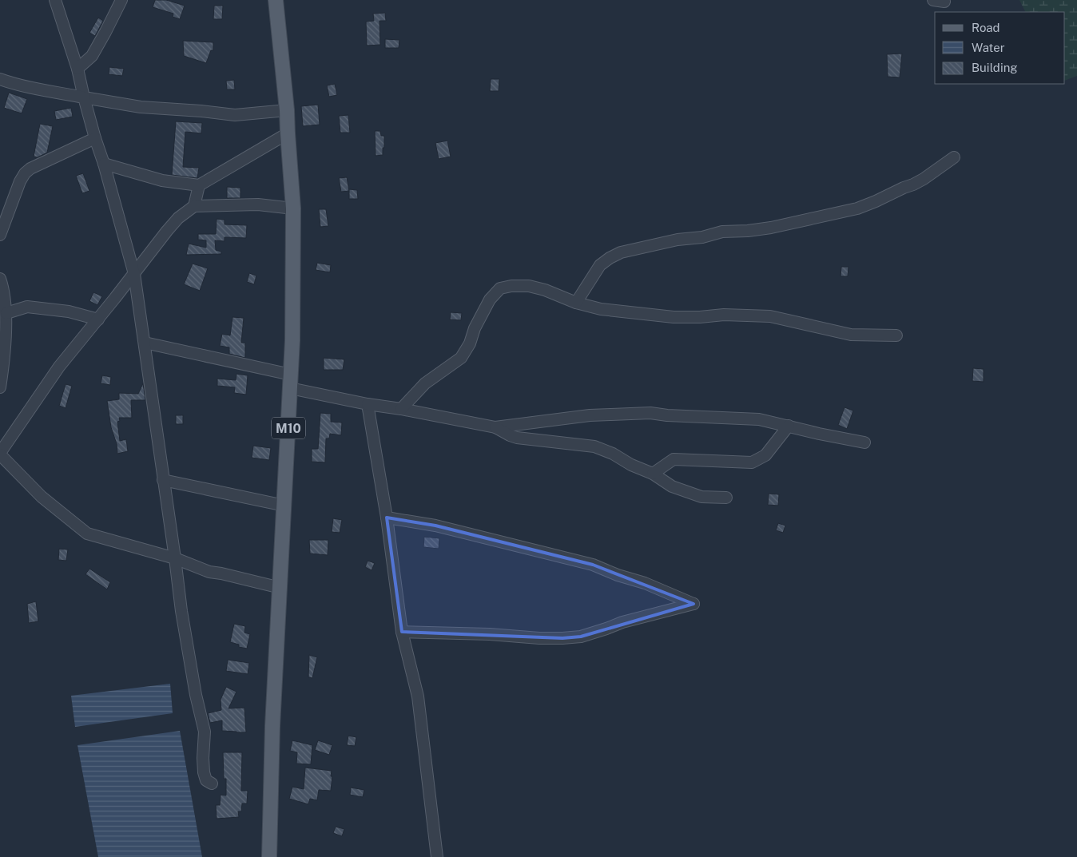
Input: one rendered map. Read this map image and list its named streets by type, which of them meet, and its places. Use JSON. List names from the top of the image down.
{
  "streets": {
    "main road": ["M10"]
  },
  "legend": ["Road", "Water", "Building"]
}
